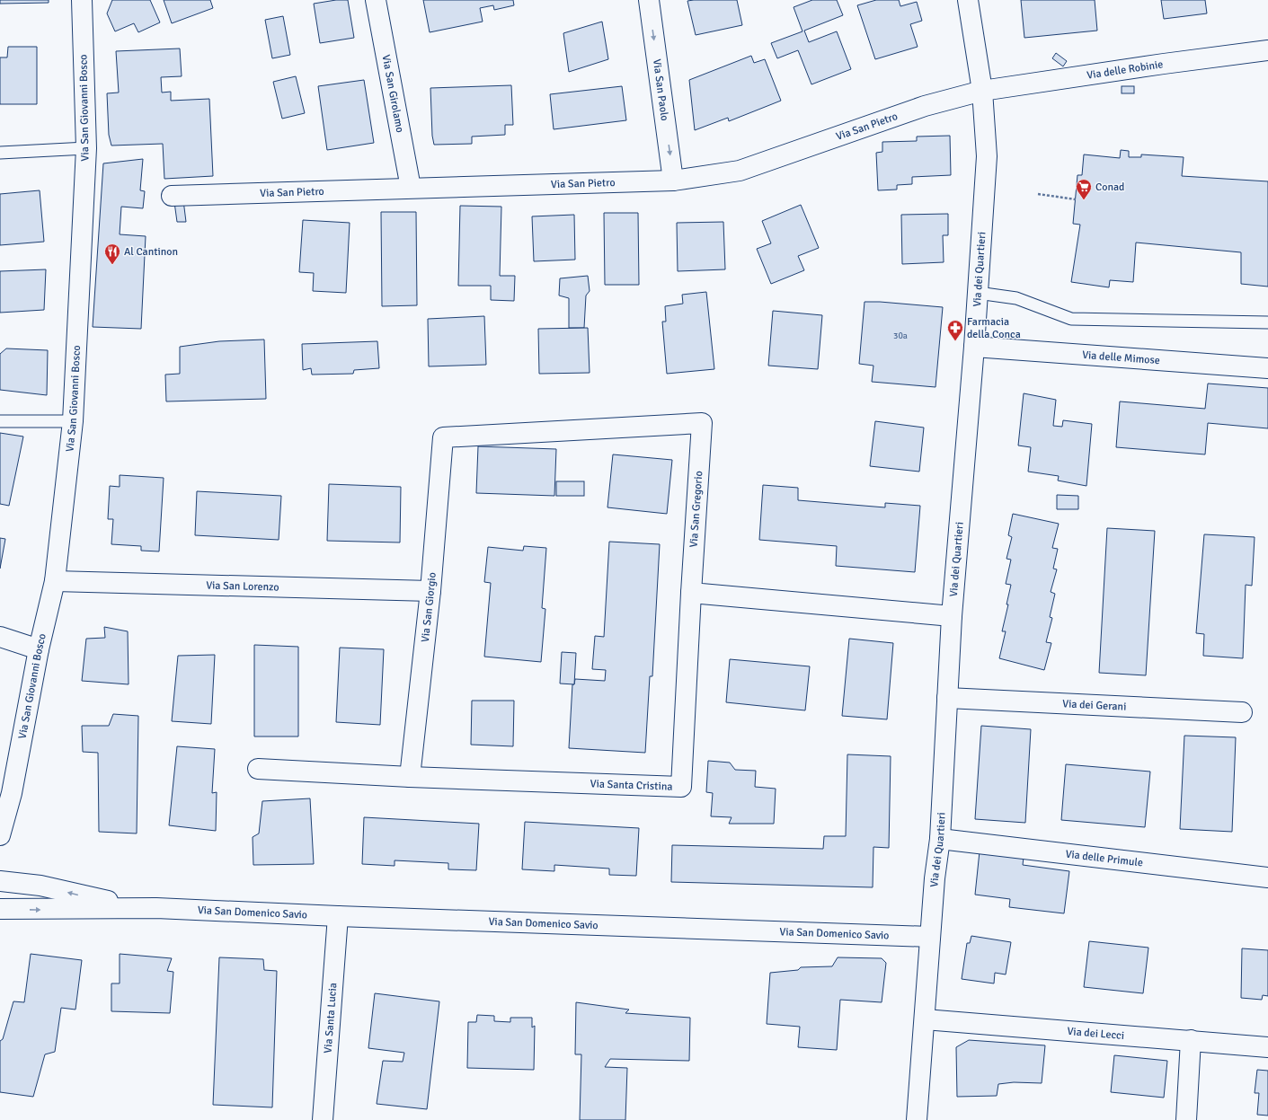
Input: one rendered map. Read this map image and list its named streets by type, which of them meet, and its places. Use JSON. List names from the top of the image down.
{
  "streets": {
    "street": [
      "Via delle Robinie",
      "Via San Paolo",
      "Via San Girolamo",
      "Via San Giovanni Bosco",
      "Via San Pietro",
      "Via dei Quartieri",
      "Via delle Mimose",
      "Via San Gregorio",
      "Via San Lorenzo",
      "Via San Giorgio",
      "Via dei Gerani",
      "Via Santa Cristina",
      "Via delle Primule",
      "Via San Domenico Savio",
      "Via Santa Lucia",
      "Via dei Lecci"
    ]
  },
  "crossings": [
    ["Via delle Robinie", "Via San Pietro"],
    ["Via delle Robinie", "Via dei Quartieri"],
    ["Via San Paolo", "Via San Pietro"],
    ["Via San Girolamo", "Via San Pietro"],
    ["Via San Giovanni Bosco", "Via San Lorenzo"],
    ["Via San Pietro", "Via dei Quartieri"],
    ["Via dei Quartieri", "Via delle Mimose"],
    ["Via dei Quartieri", "Via dei Gerani"],
    ["Via dei Quartieri", "Via delle Primule"],
    ["Via dei Quartieri", "Via San Domenico Savio"],
    ["Via dei Quartieri", "Via dei Lecci"],
    ["Via San Gregorio", "Via San Giorgio"],
    ["Via San Gregorio", "Via Santa Cristina"],
    ["Via San Lorenzo", "Via San Giorgio"],
    ["Via San Giorgio", "Via Santa Cristina"],
    ["Via San Domenico Savio", "Via Santa Lucia"]
  ],
  "one_way": ["Via San Paolo"],
  "places": {
    "supermarket": ["Conad"],
    "restaurant": ["Al Cantinon"],
    "pharmacy": ["Farmacia della Conca"]
  },
  "house_numbers": ["30a"]
}
